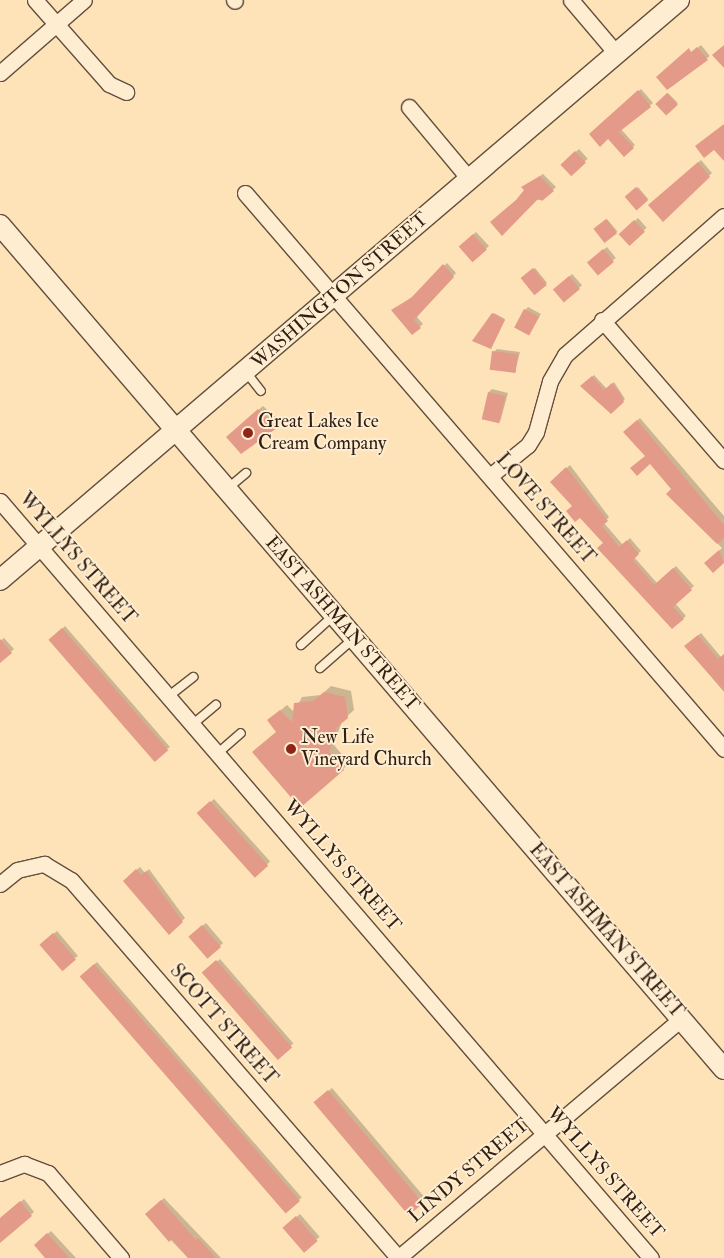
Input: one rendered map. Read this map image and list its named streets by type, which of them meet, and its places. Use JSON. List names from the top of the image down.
{
  "streets": {
    "street": [
      "WASHINGTON STREET",
      "LOVE STREET",
      "WYLLYS STREET",
      "EAST ASHMAN STREET",
      "SCOTT STREET",
      "LINDY STREET"
    ]
  },
  "crossings": [
    ["WASHINGTON STREET", "LOVE STREET"],
    ["WASHINGTON STREET", "WYLLYS STREET"],
    ["WASHINGTON STREET", "EAST ASHMAN STREET"],
    ["WYLLYS STREET", "LINDY STREET"],
    ["EAST ASHMAN STREET", "LINDY STREET"],
    ["SCOTT STREET", "LINDY STREET"]
  ],
  "places": ["Great Lakes Ice Cream Company", "New Life Vineyard Church"]
}
